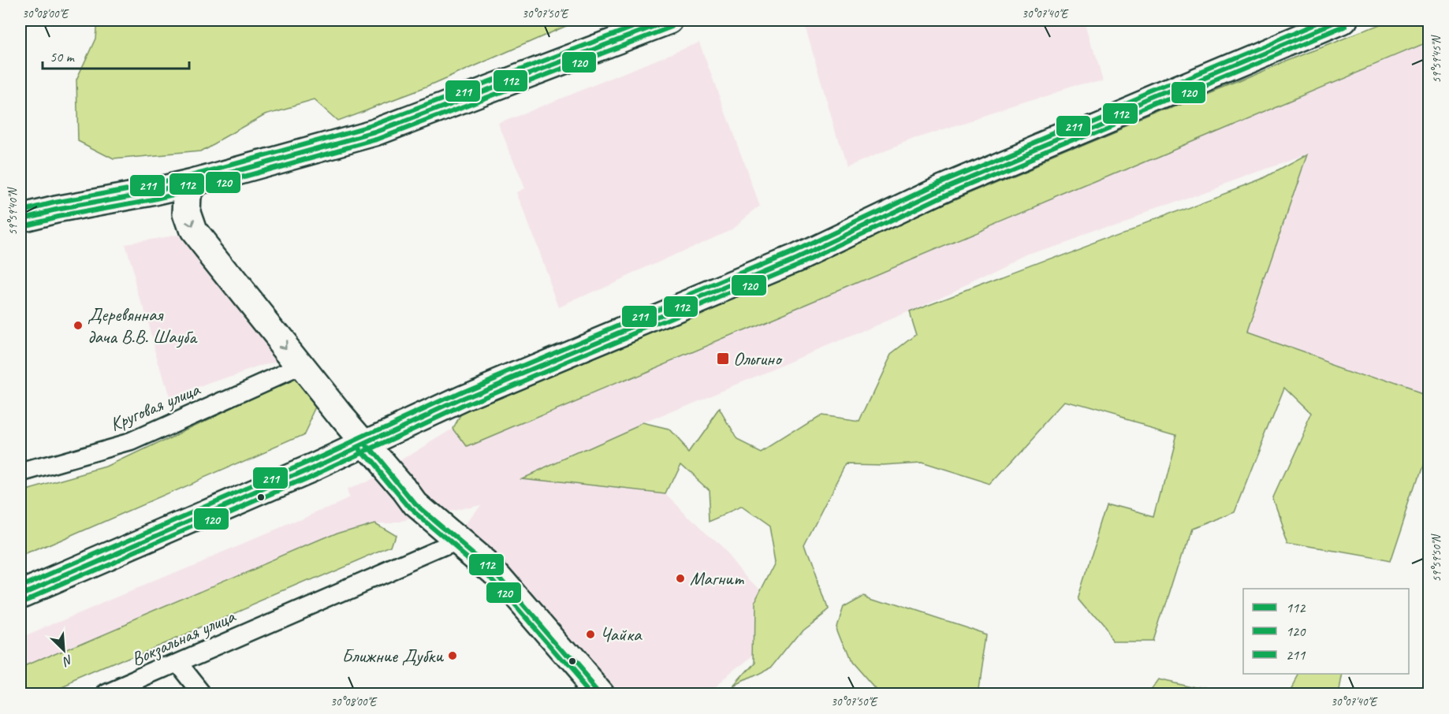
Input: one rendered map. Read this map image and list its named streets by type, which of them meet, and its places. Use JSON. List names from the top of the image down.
{
  "streets": {
    "street": ["Круговая улица", "Вокзальная улица"]
  },
  "places": {
    "other": [
      "Деревянная дача В.В. Шауба",
      "Магнит",
      "Чайка",
      "Ближние Дубки"
    ],
    "transit": ["Ольгино"]
  },
  "lines": ["transit line 112", "transit line 211", "transit line 120"],
  "legend": ["112", "120", "211"],
  "scale_bar": "50 m",
  "north": "bottom right",
  "coordinates": [
    "30°08'00\"E",
    "30°07'50\"E",
    "30°07'40\"E",
    "59°59'45\"N",
    "59°59'40\"N",
    "59°59'50\"N"
  ]
}
